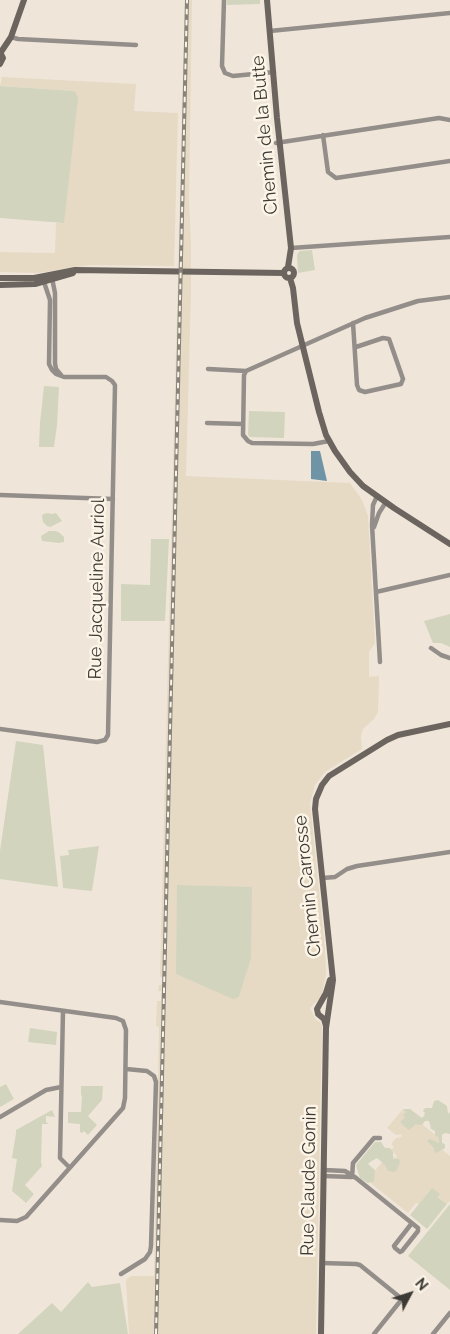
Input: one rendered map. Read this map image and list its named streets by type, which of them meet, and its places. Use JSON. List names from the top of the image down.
{
  "streets": {
    "street": [
      "Chemin de la Butte",
      "Rue Jacqueline Auriol",
      "Chemin Carrosse",
      "Rue Claude Gonin"
    ]
  },
  "crossings": [
    ["Chemin Carrosse", "Rue Claude Gonin"]
  ],
  "north": "top right"
}
